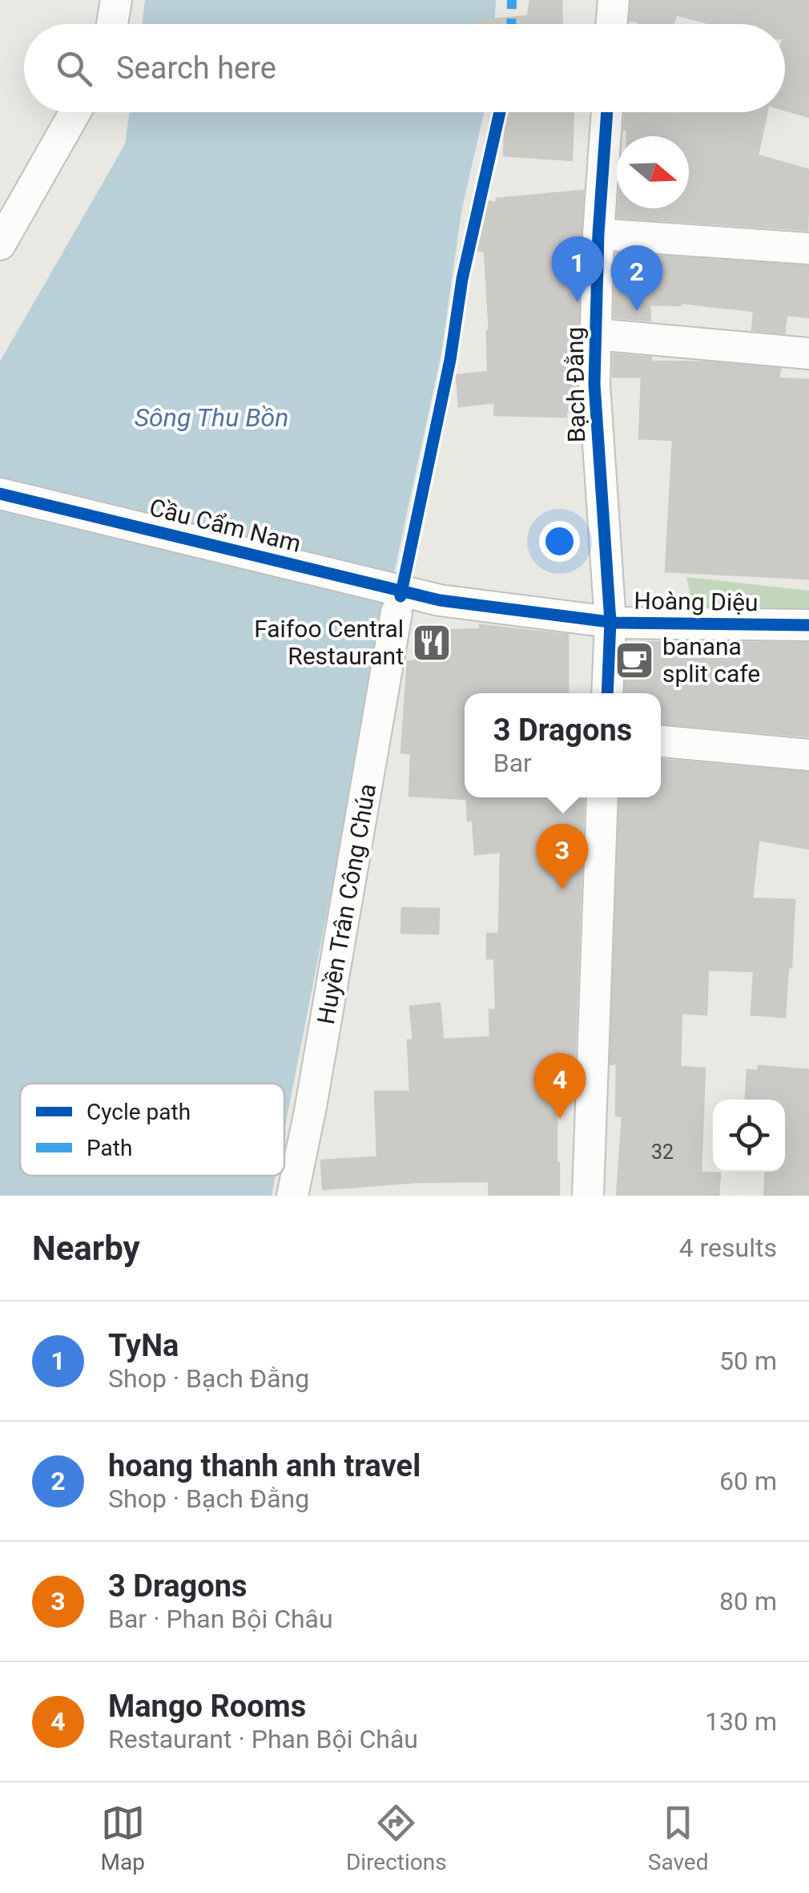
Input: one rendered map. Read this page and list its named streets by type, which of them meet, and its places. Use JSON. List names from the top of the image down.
{
  "streets": {
    "street": [
      "Bạch Đằng",
      "Cầu Cẩm Nam",
      "Hoàng Diệu",
      "Huyền Trân Công Chúa"
    ]
  },
  "crossings": [
    ["Bạch Đằng", "Hoàng Diệu"],
    ["Cầu Cẩm Nam", "Hoàng Diệu"]
  ],
  "water": ["Sông Thu Bồn"],
  "places": {
    "restaurant": ["Faifoo Central Restaurant"],
    "cafe": ["banana split cafe"]
  },
  "house_numbers": ["32"],
  "legend": ["Cycle path", "Path"],
  "north": "right",
  "page": {
    "search": "Search here",
    "pins": [
      "1",
      "2",
      "3",
      "4"
    ],
    "popup": ["3 Dragons", "Bar"],
    "heading": ["Nearby", "4 results"],
    "list": [
      {
        "mark": "1",
        "name": "TyNa",
        "note": "Shop · Bạch Đằng",
        "value": "50 m"
      },
      {
        "mark": "2",
        "name": "hoang thanh anh travel",
        "note": "Shop · Bạch Đằng",
        "value": "60 m"
      },
      {
        "mark": "3",
        "name": "3 Dragons",
        "note": "Bar · Phan Bội Châu",
        "value": "80 m"
      },
      {
        "mark": "4",
        "name": "Mango Rooms",
        "note": "Restaurant · Phan Bội Châu",
        "value": "130 m"
      }
    ],
    "nav": ["Map", "Directions", "Saved"]
  }
}
